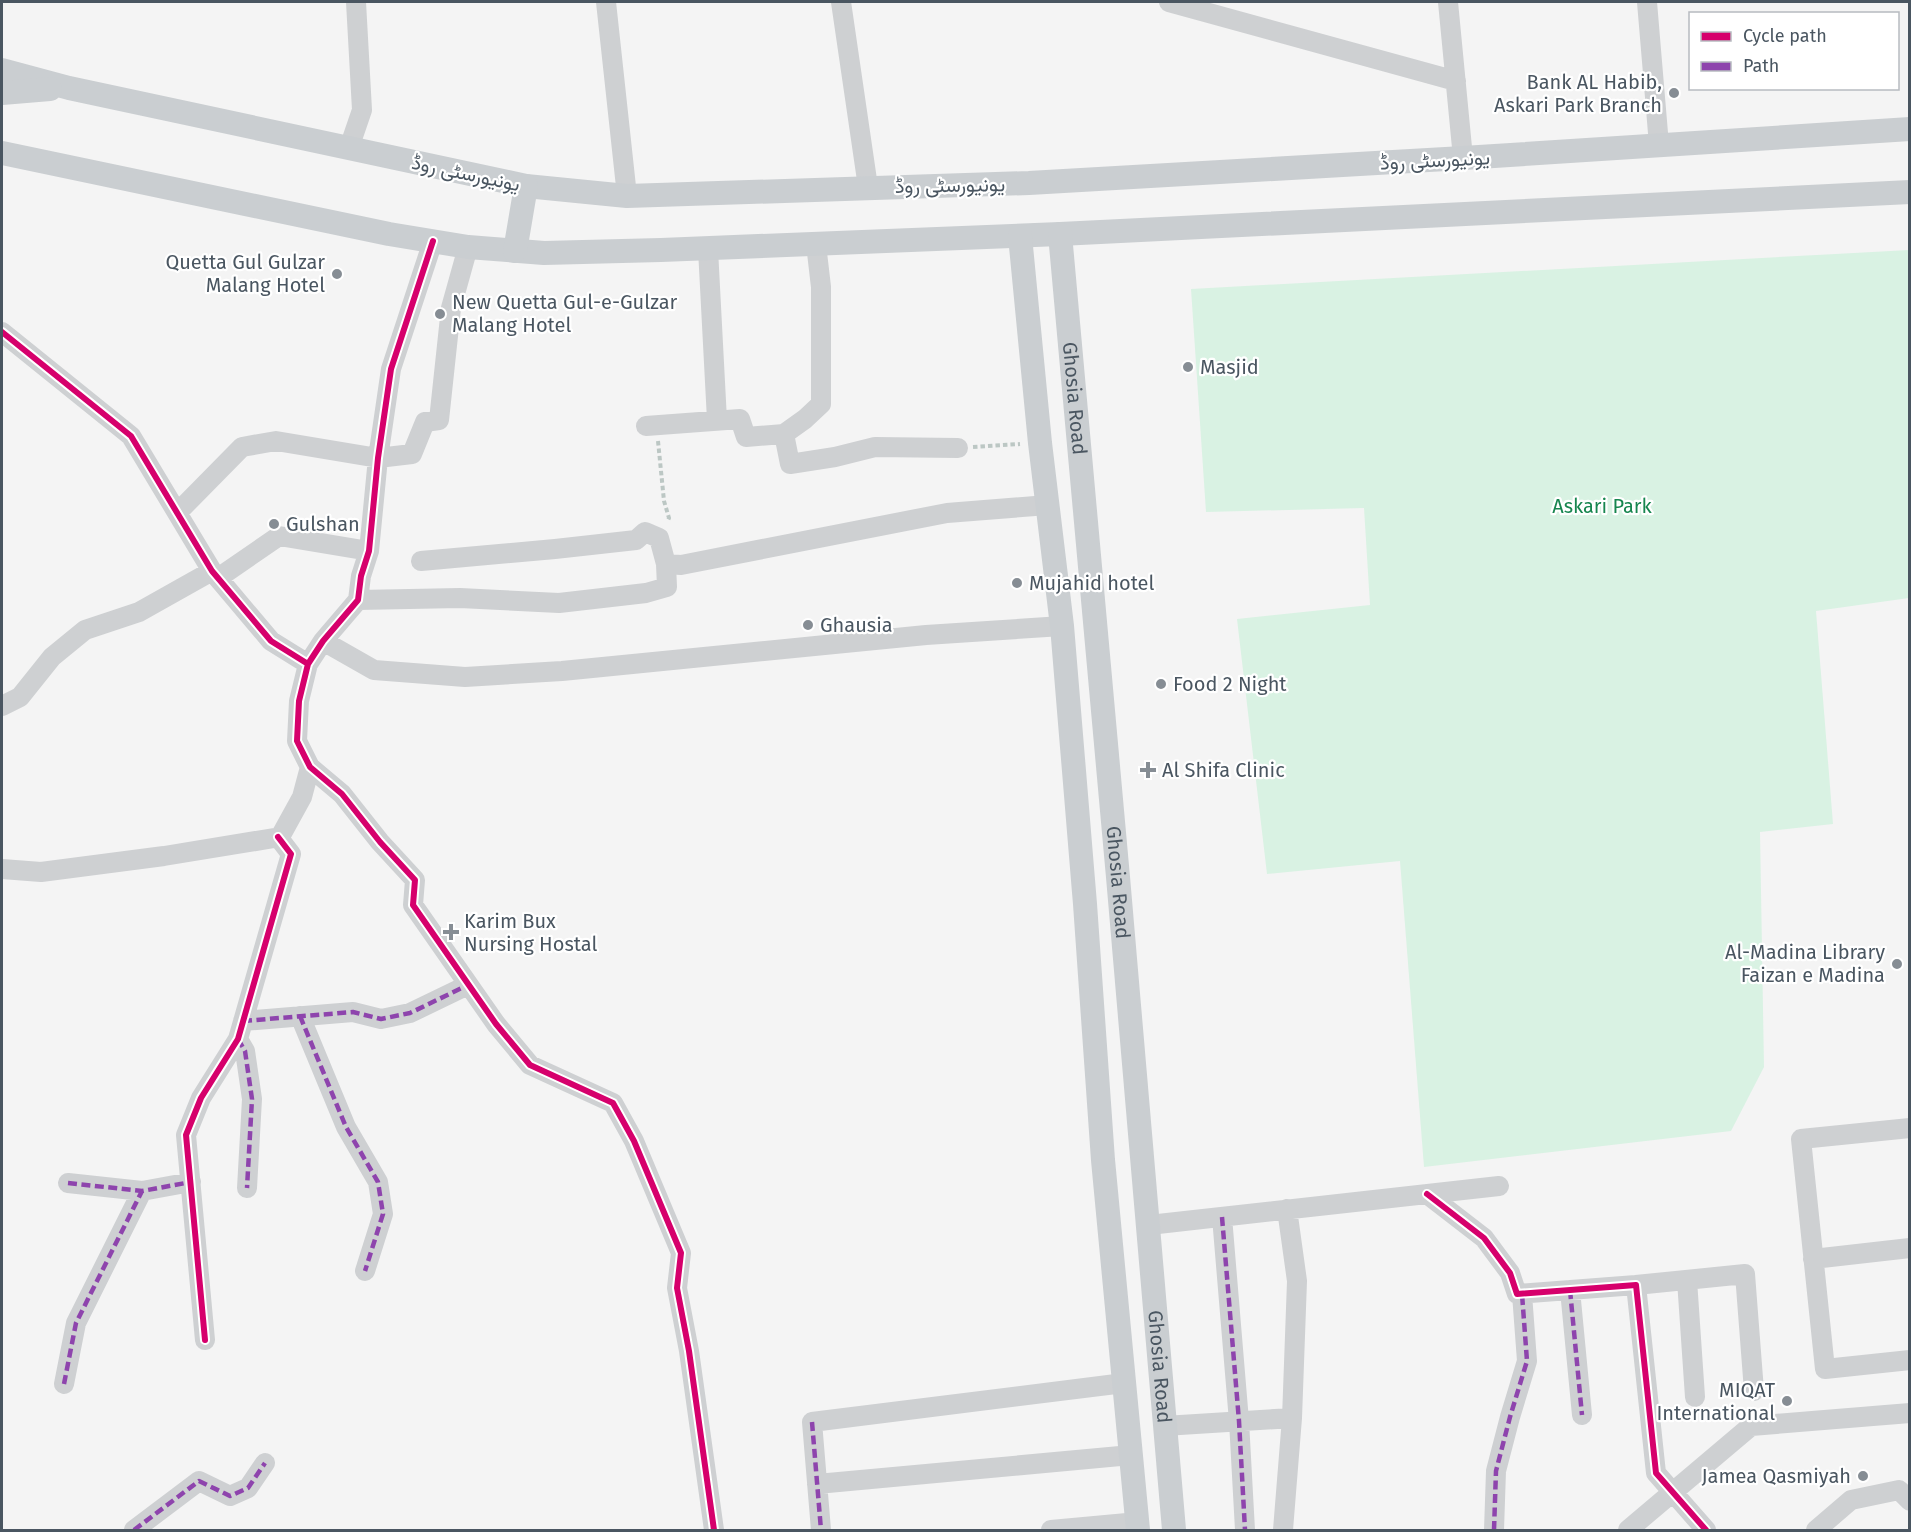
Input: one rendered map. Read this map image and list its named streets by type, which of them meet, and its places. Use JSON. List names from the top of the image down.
{
  "streets": {
    "main road": ["یونیورسٹی روڈ", "Ghosia Road"]
  },
  "parks": ["Askari Park"],
  "places": {
    "other": [
      "Bank AL Habib, Askari Park Branch",
      "Quetta Gul Gulzar Malang Hotel",
      "New Quetta Gul-e-Gulzar Malang Hotel",
      "Masjid",
      "Gulshan",
      "Mujahid hotel",
      "Ghausia",
      "Food 2 Night",
      "Al-Madina Library Faizan e Madina",
      "MIQAT International",
      "Jamea Qasmiyah"
    ],
    "health": ["Al Shifa Clinic", "Karim Bux Nursing Hostal"]
  },
  "legend": ["Cycle path", "Path"]
}
